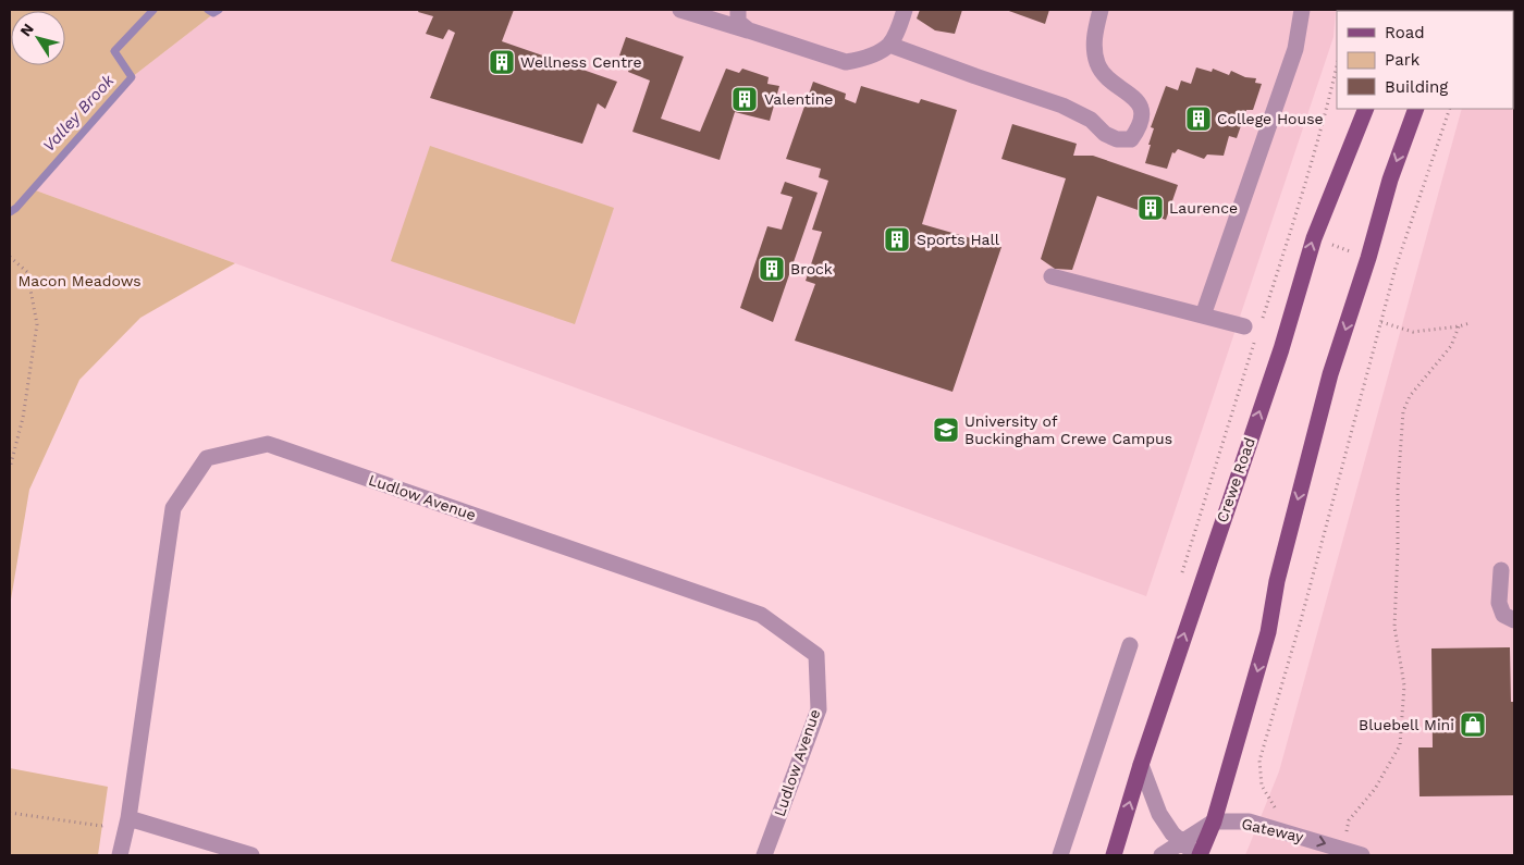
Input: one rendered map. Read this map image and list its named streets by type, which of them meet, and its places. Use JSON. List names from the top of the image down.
{
  "streets": {
    "main road": ["Crewe Road"],
    "street": ["Ludlow Avenue", "Gateway"]
  },
  "one_way": ["Gateway"],
  "water": ["Valley Brook"],
  "parks": ["Macon Meadows"],
  "places": {
    "building": [
      "Wellness Centre",
      "Valentine",
      "College House",
      "Laurence",
      "Sports Hall",
      "Brock"
    ],
    "school or university": ["University of Buckingham Crewe Campus"],
    "shop": ["Bluebell Mini"]
  },
  "legend": ["Road", "Park", "Building"],
  "north": "top left"
}
